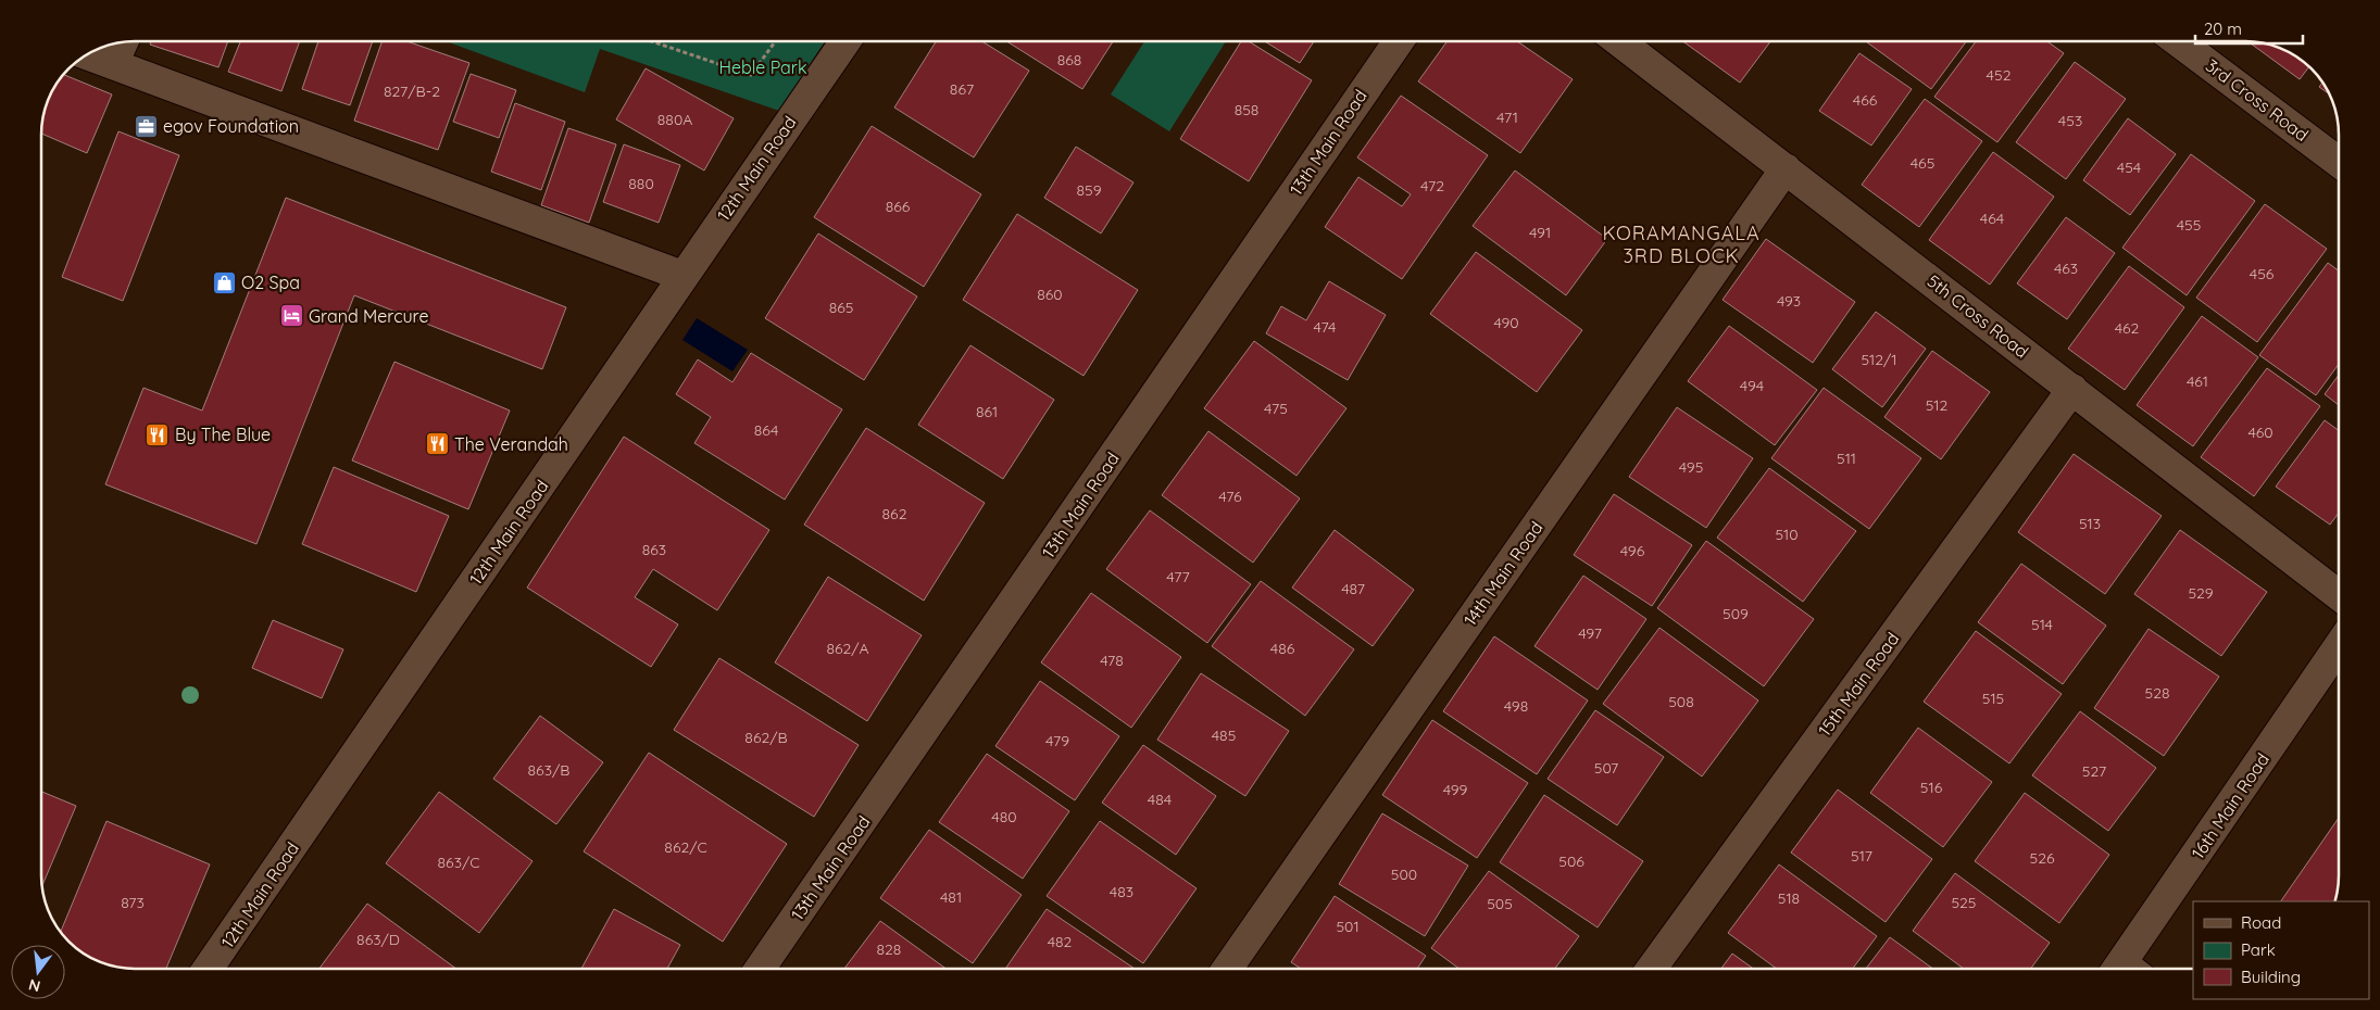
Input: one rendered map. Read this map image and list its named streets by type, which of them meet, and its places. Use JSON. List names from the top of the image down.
{
  "streets": {
    "street": [
      "3rd Cross Road",
      "13th Main Road",
      "12th Main Road",
      "5th Cross Road",
      "14th Main Road",
      "15th Main Road",
      "16th Main Road"
    ]
  },
  "crossings": [
    ["5th Cross Road", "14th Main Road"],
    ["5th Cross Road", "15th Main Road"]
  ],
  "districts": ["KORAMANGALA 3RD BLOCK"],
  "parks": ["Heble Park"],
  "places": {
    "office": ["egov Foundation"],
    "shop": ["O2 Spa"],
    "hotel": ["Grand Mercure"],
    "restaurant": ["By The Blue", "The Verandah"]
  },
  "house_numbers": [
    "868",
    "452",
    "867",
    "827/B-2",
    "466",
    "858",
    "471",
    "880A",
    "453",
    "465",
    "454",
    "880",
    "472",
    "859",
    "866",
    "464",
    "455",
    "491",
    "463",
    "456",
    "860",
    "493",
    "865",
    "490",
    "474",
    "462",
    "512/1",
    "461",
    "494",
    "512",
    "475",
    "861",
    "864",
    "460",
    "511",
    "495",
    "476",
    "862",
    "513",
    "510",
    "863",
    "496",
    "477",
    "487",
    "529",
    "509",
    "514",
    "497",
    "862/A",
    "486",
    "478",
    "528",
    "515",
    "508",
    "498",
    "485",
    "862/B",
    "479",
    "507",
    "863/B",
    "527",
    "516",
    "499",
    "484",
    "480",
    "862/C",
    "517",
    "526",
    "506",
    "863/C",
    "500",
    "483",
    "481",
    "518",
    "873",
    "525",
    "505",
    "501",
    "863/D",
    "482",
    "828"
  ],
  "legend": ["Road", "Park", "Building"],
  "scale_bar": "20 m",
  "north": "bottom"
}
